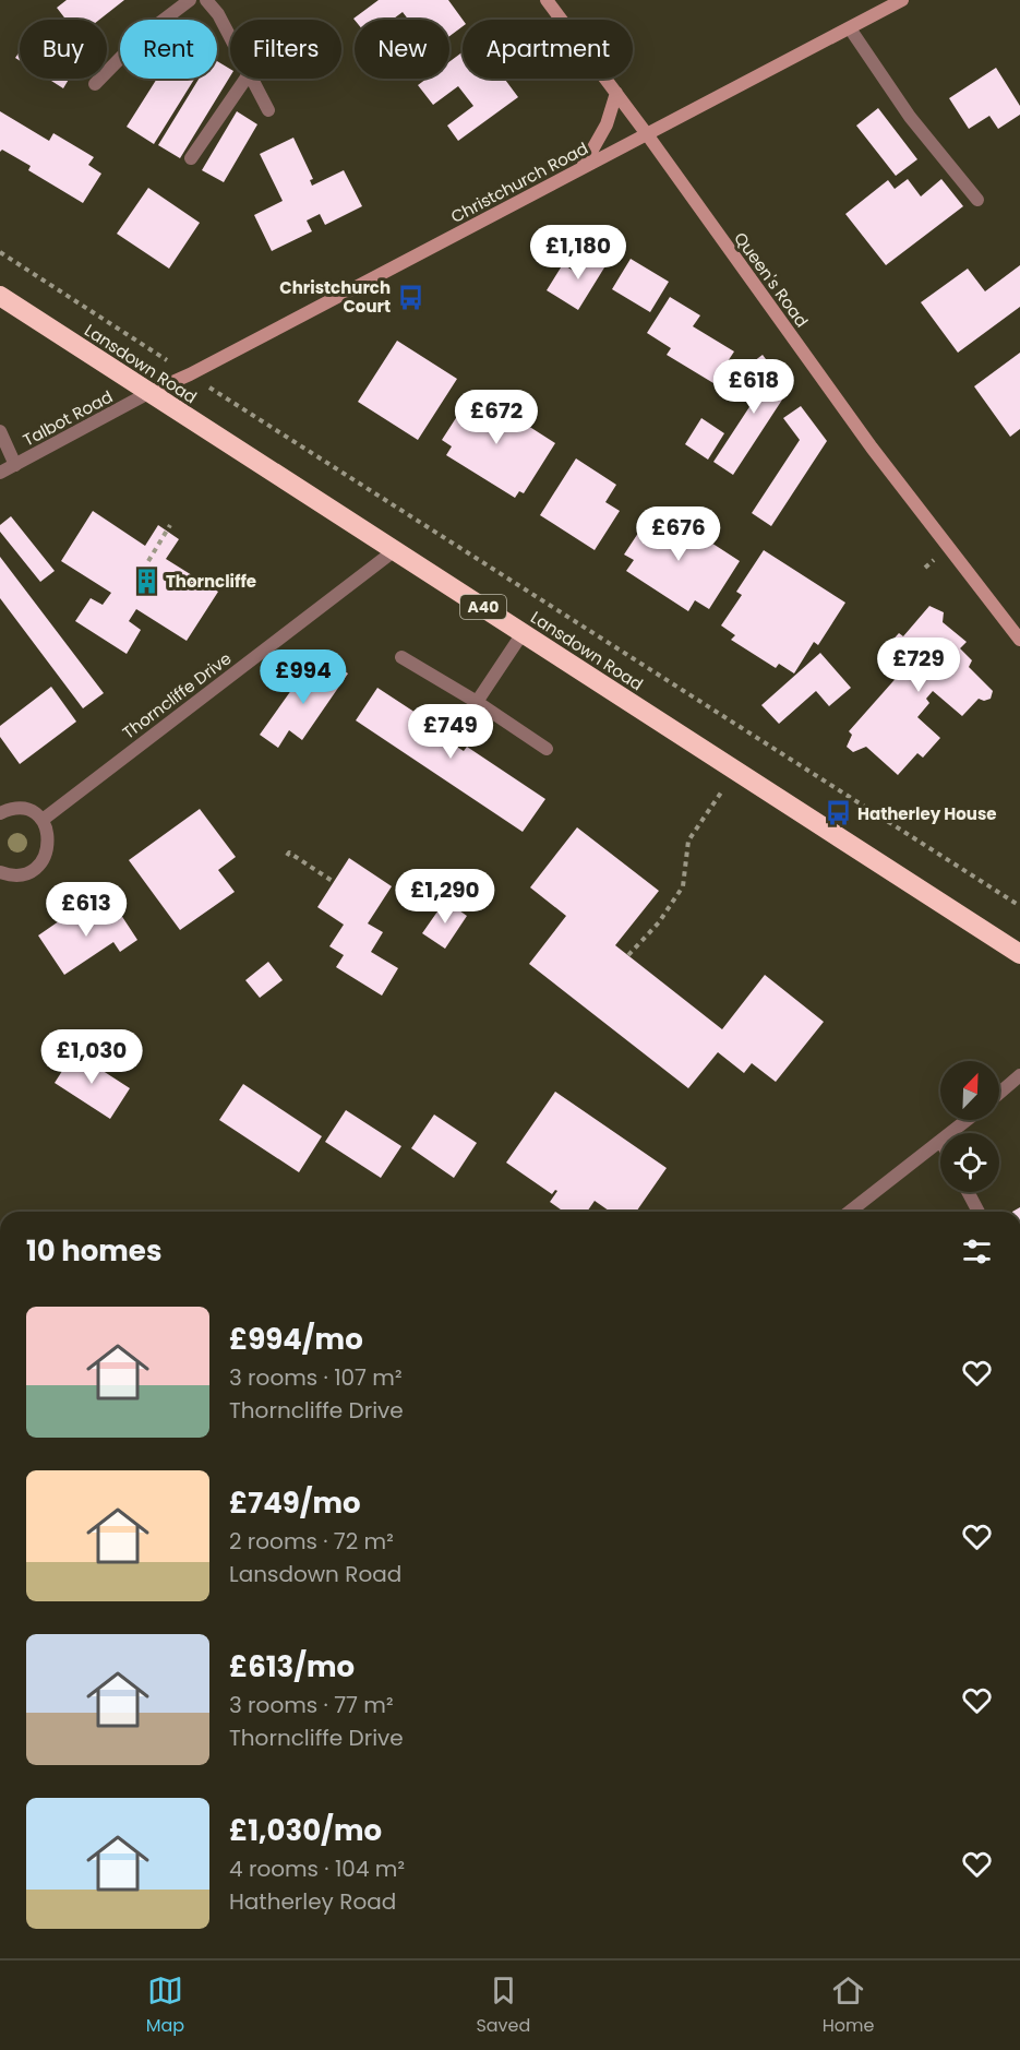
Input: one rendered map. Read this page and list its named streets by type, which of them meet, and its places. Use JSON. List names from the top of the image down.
{
  "streets": {
    "highway": ["Lansdown Road", "A40"],
    "street": [
      "Christchurch Road",
      "Queen's Road",
      "Talbot Road",
      "Thorncliffe Drive"
    ]
  },
  "crossings": [
    ["Christchurch Road", "Queen's Road"],
    ["Christchurch Road", "Lansdown Road"],
    ["Christchurch Road", "Talbot Road"],
    ["Lansdown Road", "Talbot Road"],
    ["Lansdown Road", "Thorncliffe Drive"]
  ],
  "places": {
    "bus stop": ["Christchurch Court", "Hatherley House"],
    "building": ["Thorncliffe"]
  },
  "north": "top right",
  "page": {
    "chip": [
      "Buy",
      "Rent",
      "Filters",
      "New",
      "Apartment"
    ],
    "price": [
      "£1,180",
      "£618",
      "£672",
      "£676",
      "£729",
      "£994",
      "£749",
      "£1,290",
      "£613",
      "£1,030"
    ],
    "heading": "10 homes",
    "list": [
      {
        "name": "£994/mo",
        "note": "3 rooms · 107 m² · Thorncliffe Drive"
      },
      {
        "name": "£749/mo",
        "note": "2 rooms · 72 m² · Lansdown Road"
      },
      {
        "name": "£613/mo",
        "note": "3 rooms · 77 m² · Thorncliffe Drive"
      },
      {
        "name": "£1,030/mo",
        "note": "4 rooms · 104 m² · Hatherley Road"
      }
    ],
    "tabs": ["Map", "Saved", "Home"]
  }
}
